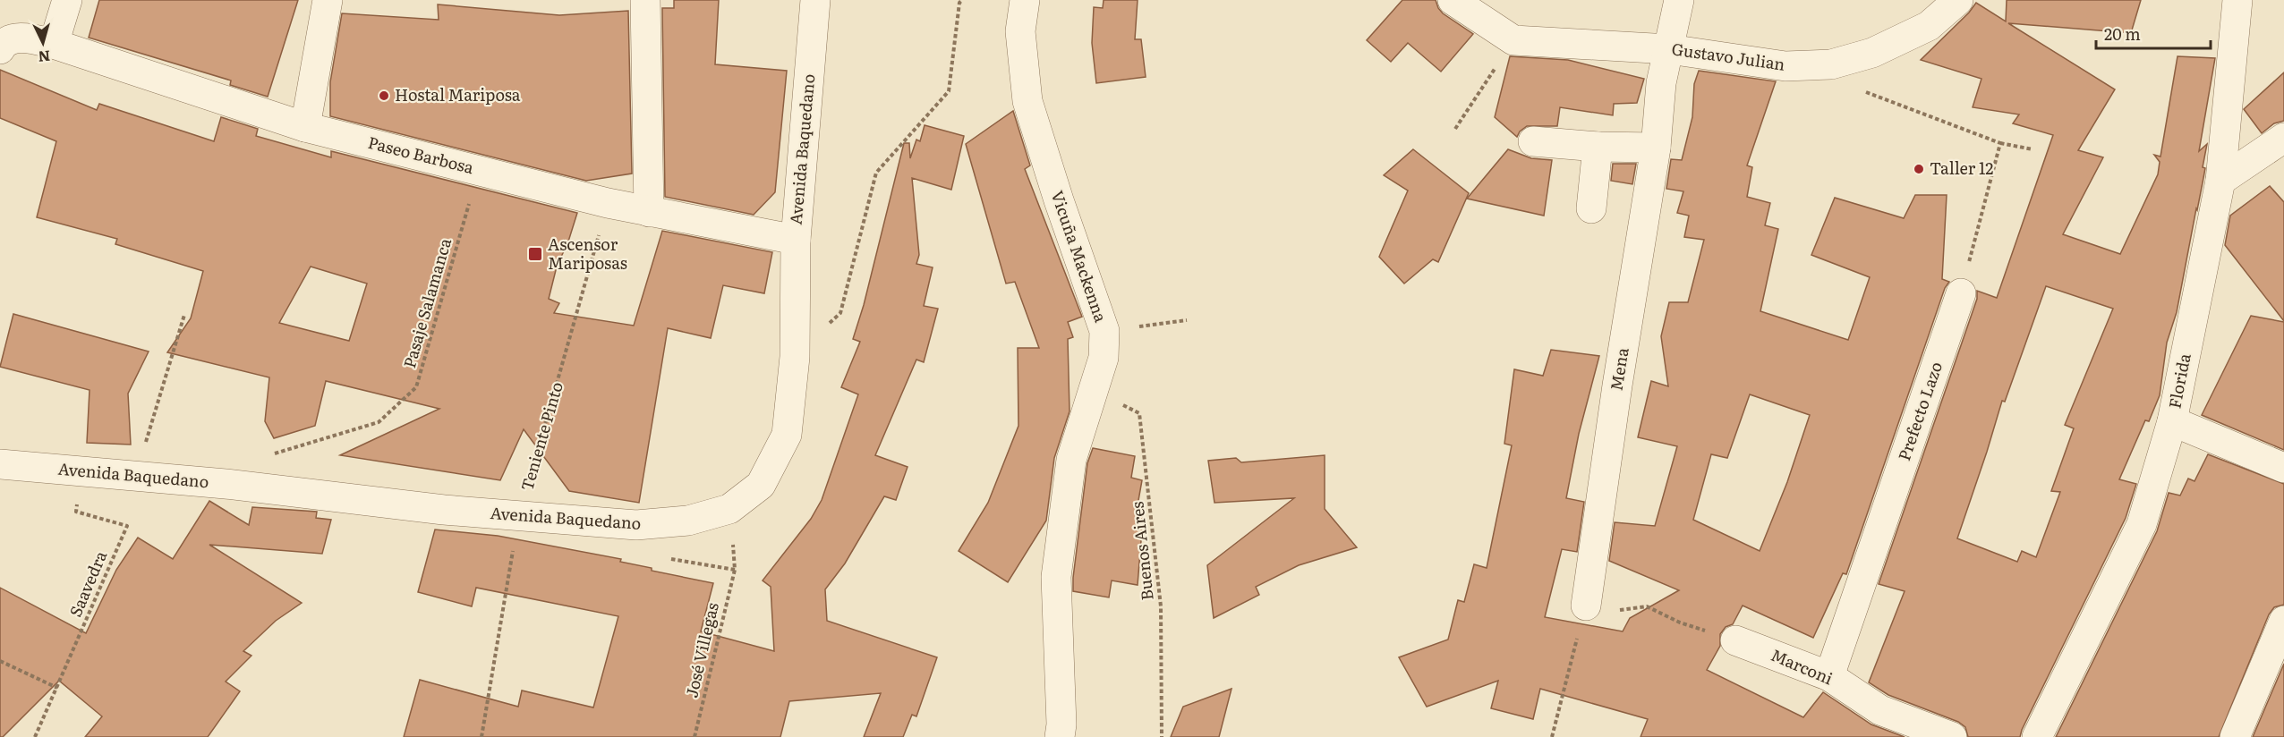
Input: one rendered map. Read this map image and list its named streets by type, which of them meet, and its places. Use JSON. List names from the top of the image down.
{
  "streets": {
    "street": [
      "Gustavo Julian",
      "Avenida Baquedano",
      "Paseo Barbosa",
      "Vicuña Mackenna",
      "Mena",
      "Florida",
      "Prefecto Lazo",
      "Marconi"
    ],
    "path": [
      "Pasaje Salamanca",
      "Teniente Pinto",
      "Buenos Aires",
      "Saavedra",
      "José Villegas"
    ]
  },
  "crossings": [
    ["Gustavo Julian", "Mena"],
    ["Avenida Baquedano", "Paseo Barbosa"],
    ["Avenida Baquedano", "Teniente Pinto"],
    ["Avenida Baquedano", "Saavedra"],
    ["Paseo Barbosa", "Pasaje Salamanca"],
    ["Paseo Barbosa", "Teniente Pinto"],
    ["Vicuña Mackenna", "Buenos Aires"],
    ["Prefecto Lazo", "Marconi"]
  ],
  "places": {
    "other": ["Hostal Mariposa", "Taller 12"],
    "transit": ["Ascensor Mariposas"]
  },
  "scale_bar": "20 m",
  "north": "bottom"
}
